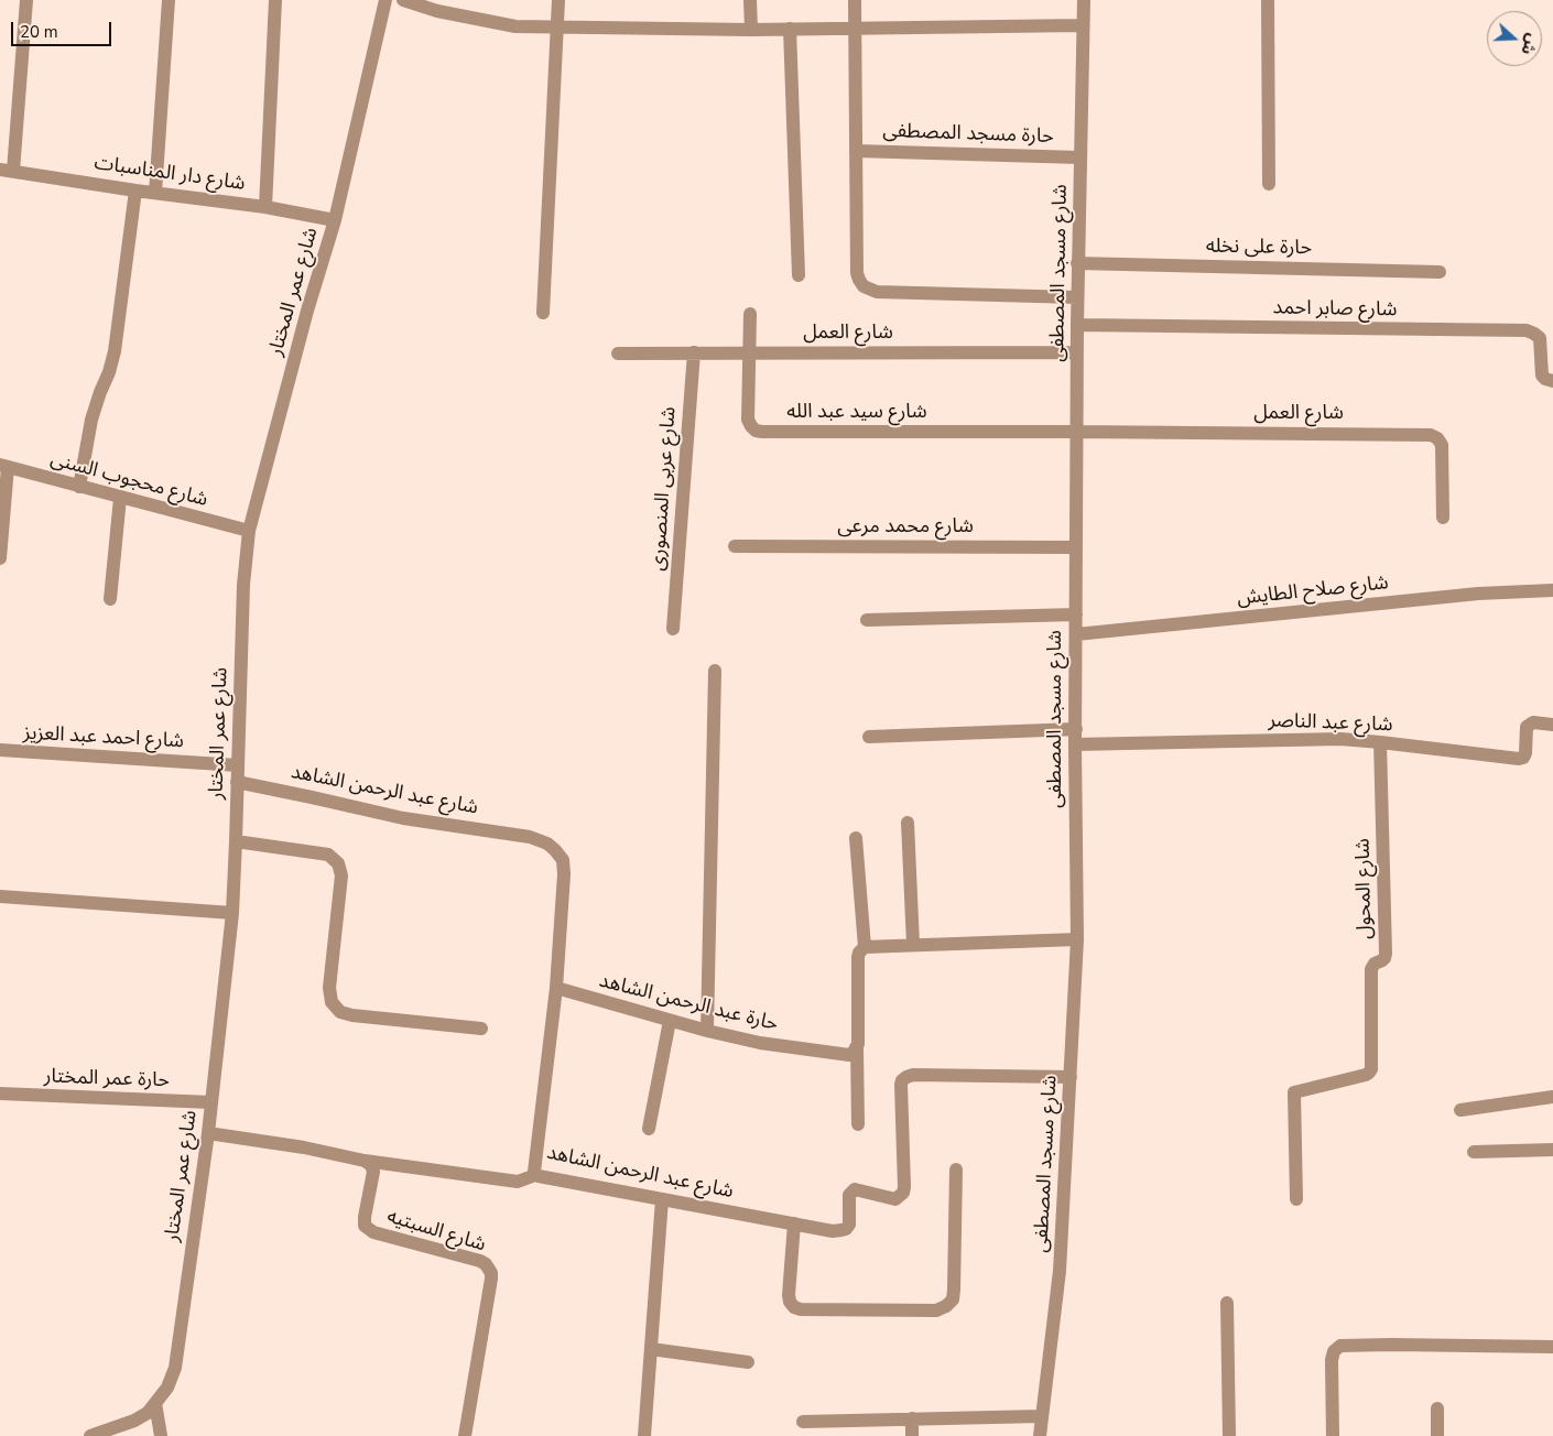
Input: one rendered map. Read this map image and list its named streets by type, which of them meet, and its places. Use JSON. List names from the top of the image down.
{
  "streets": {
    "street": [
      "حارة مسجد المصطفى",
      "شارع دار المناسبات",
      "حارة على نخله",
      "شارع مسجد المصطفى",
      "شارع عمر المختار",
      "شارع صابر احمد",
      "شارع العمل",
      "شارع سيد عبد الله",
      "شارع محجوب السنى",
      "شارع عربى المنصورى",
      "شارع محمد مرعى",
      "شارع صلاح الطايش",
      "شارع عبد الناصر",
      "شارع احمد عبد العزيز",
      "شارع عبد الرحمن الشاهد",
      "شارع المحول",
      "حارة عبد الرحمن الشاهد",
      "حارة عمر المختار",
      "شارع السبتيه"
    ]
  },
  "crossings": [
    ["حارة مسجد المصطفى", "شارع مسجد المصطفى"],
    ["شارع دار المناسبات", "شارع عمر المختار"],
    ["حارة على نخله", "شارع مسجد المصطفى"],
    ["شارع مسجد المصطفى", "شارع صابر احمد"],
    ["شارع مسجد المصطفى", "شارع العمل"],
    ["شارع مسجد المصطفى", "شارع سيد عبد الله"],
    ["شارع مسجد المصطفى", "شارع محمد مرعى"],
    ["شارع مسجد المصطفى", "شارع صلاح الطايش"],
    ["شارع مسجد المصطفى", "شارع عبد الناصر"],
    ["شارع مسجد المصطفى", "شارع عبد الرحمن الشاهد"],
    ["شارع عمر المختار", "شارع محجوب السنى"],
    ["شارع عمر المختار", "شارع احمد عبد العزيز"],
    ["شارع عمر المختار", "شارع عبد الرحمن الشاهد"],
    ["شارع عمر المختار", "حارة عمر المختار"],
    ["شارع العمل", "شارع سيد عبد الله"],
    ["شارع العمل", "شارع عربى المنصورى"],
    ["شارع عبد الناصر", "شارع المحول"],
    ["شارع عبد الرحمن الشاهد", "حارة عبد الرحمن الشاهد"]
  ],
  "scale_bar": "20 m",
  "north": "right"
}
